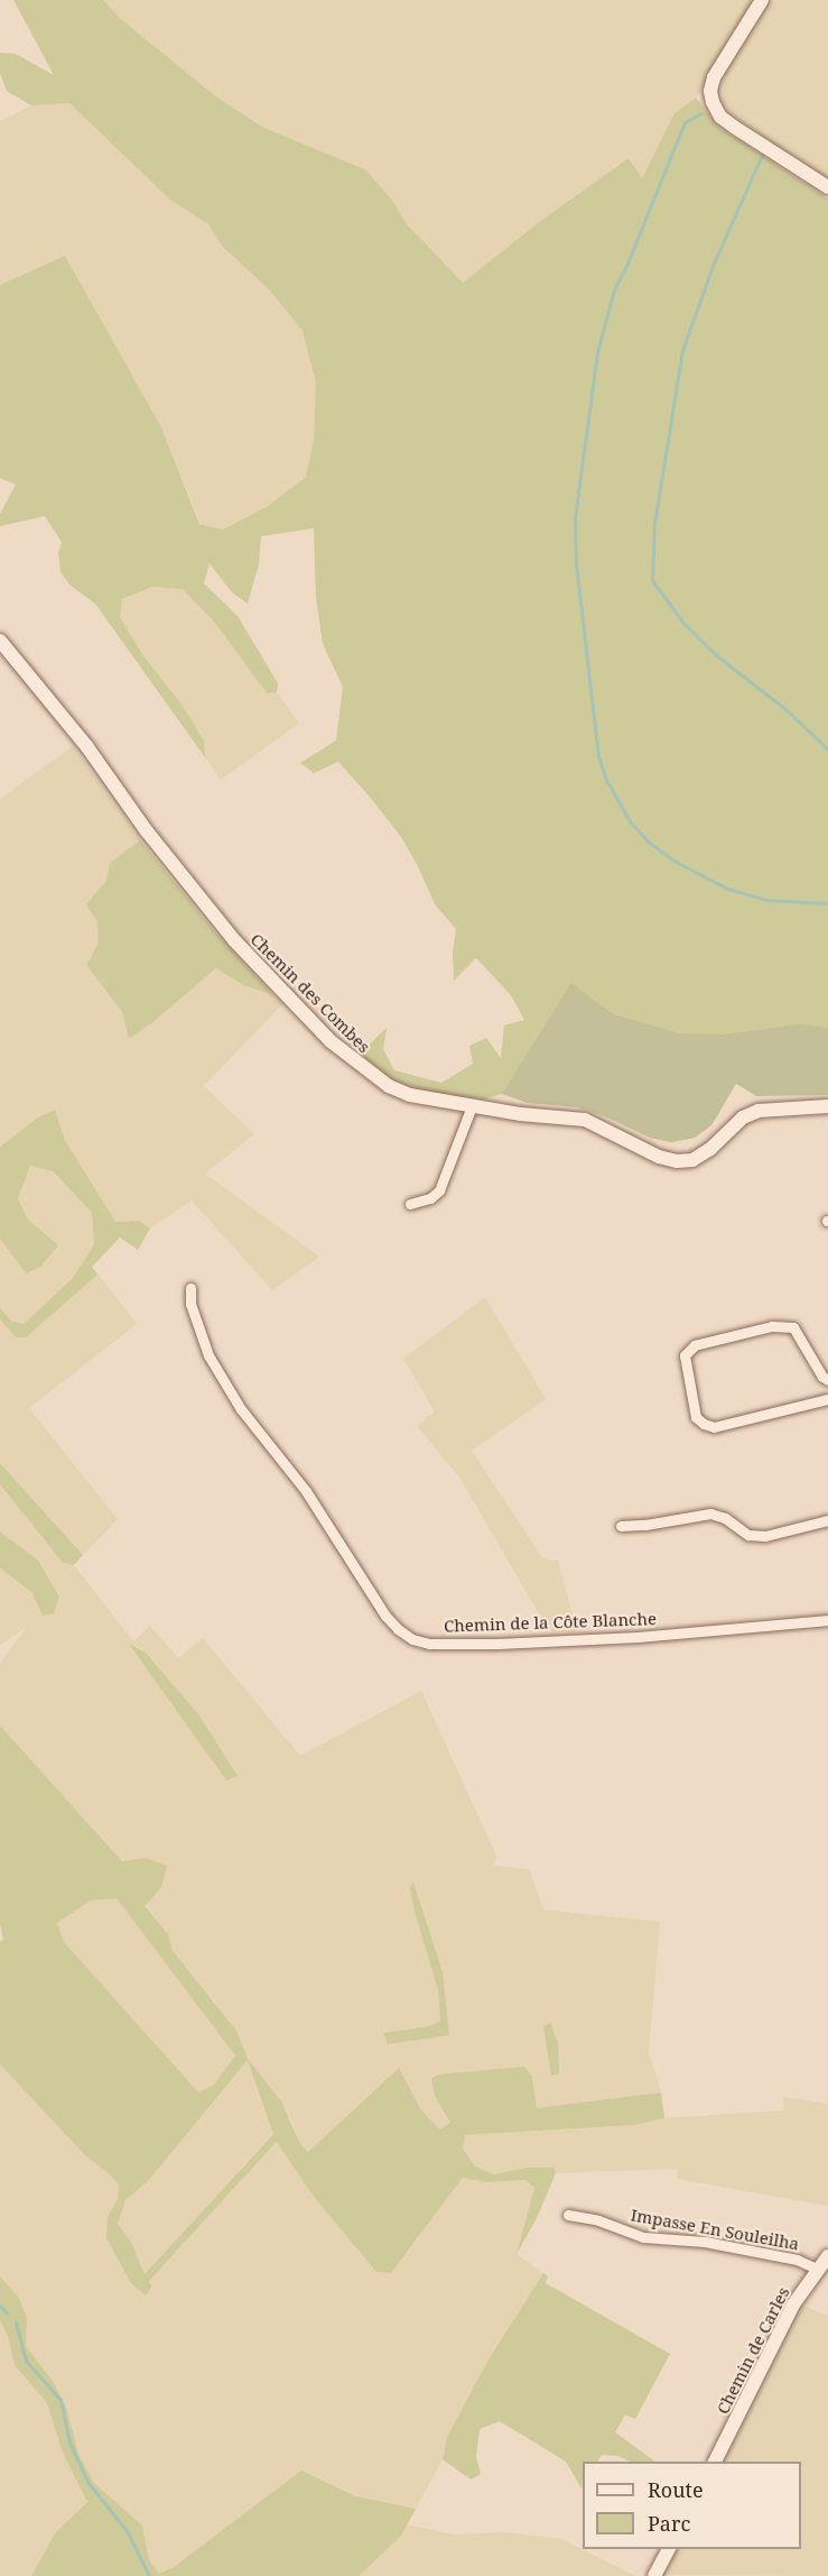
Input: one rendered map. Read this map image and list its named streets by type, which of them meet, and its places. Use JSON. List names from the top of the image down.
{
  "streets": {
    "street": [
      "Chemin des Combes",
      "Chemin de la Côte Blanche",
      "Impasse En Souleilha",
      "Chemin de Carles"
    ]
  },
  "crossings": [
    ["Impasse En Souleilha", "Chemin de Carles"]
  ],
  "legend": ["Route", "Parc"]
}
